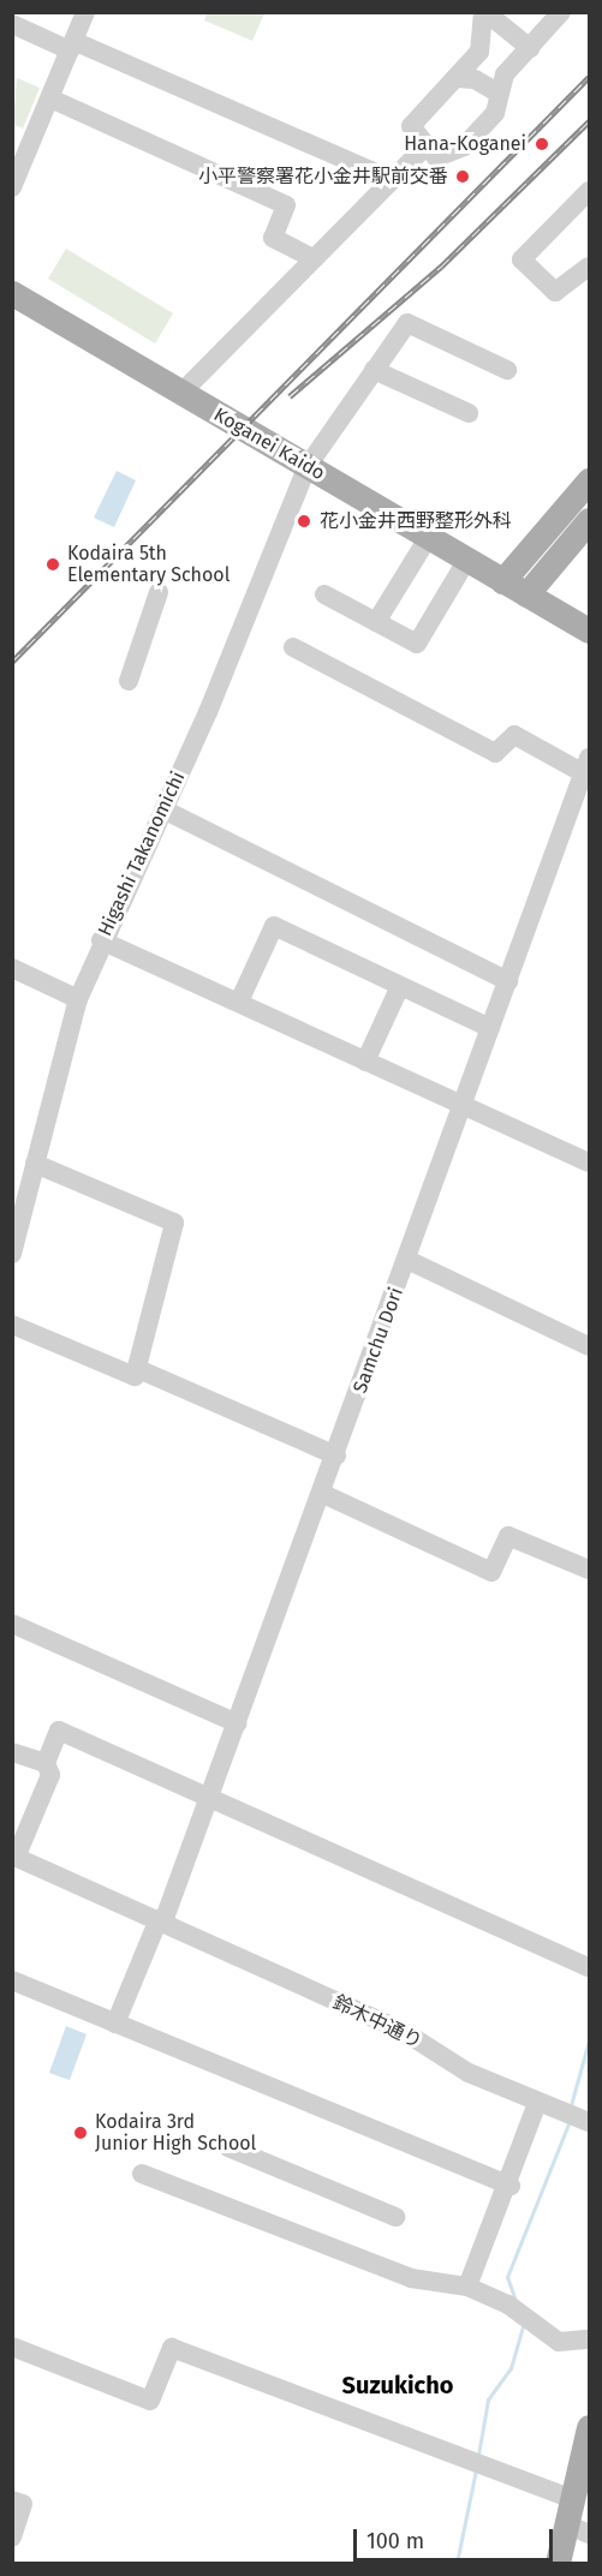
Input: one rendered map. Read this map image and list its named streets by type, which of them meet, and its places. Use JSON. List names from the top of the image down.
{
  "streets": {
    "main road": ["Koganei Kaido"],
    "street": ["Higashi Takanomichi", "Samchu Dori", "鈴木中通り"]
  },
  "crossings": [
    ["Koganei Kaido", "Higashi Takanomichi"],
    ["Samchu Dori", "鈴木中通り"]
  ],
  "districts": ["Suzukicho"],
  "places": [
    "Hana-Koganei",
    "小平警察署花小金井駅前交番",
    "花小金井西野整形外科",
    "Kodaira 5th Elementary School",
    "Kodaira 3rd Junior High School"
  ],
  "scale_bar": "100 m"
}
